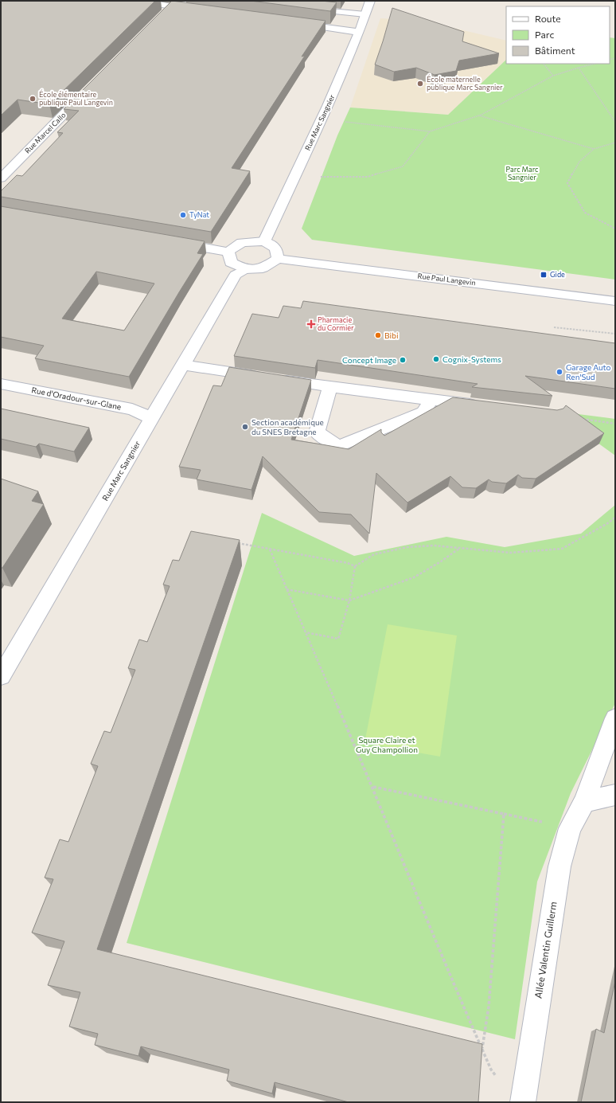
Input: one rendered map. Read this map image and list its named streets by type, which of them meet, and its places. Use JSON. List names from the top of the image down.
{
  "streets": {
    "street": [
      "Rue Marc Sangnier",
      "Rue Marcel Callo",
      "Rue Paul Langevin",
      "Rue d'Oradour-sur-Glane",
      "Allée Valentin Guillerm"
    ]
  },
  "crossings": [
    ["Rue Marc Sangnier", "Rue d'Oradour-sur-Glane"]
  ],
  "parks": ["Parc Marc Sangnier", "Square Claire et Guy Champollion"],
  "places": {
    "other": [
      "École maternelle publique Marc Sangnier",
      "École élémentaire publique Paul Langevin",
      "TyNat",
      "Bibi",
      "Cognix-Systems",
      "Concept Image",
      "Garage Auto Ren'Sud",
      "Section académique du SNES Bretagne"
    ],
    "transit": ["Gide"],
    "health": ["Pharmacie du Cormier"]
  },
  "legend": ["Route", "Parc", "Bâtiment"]
}
